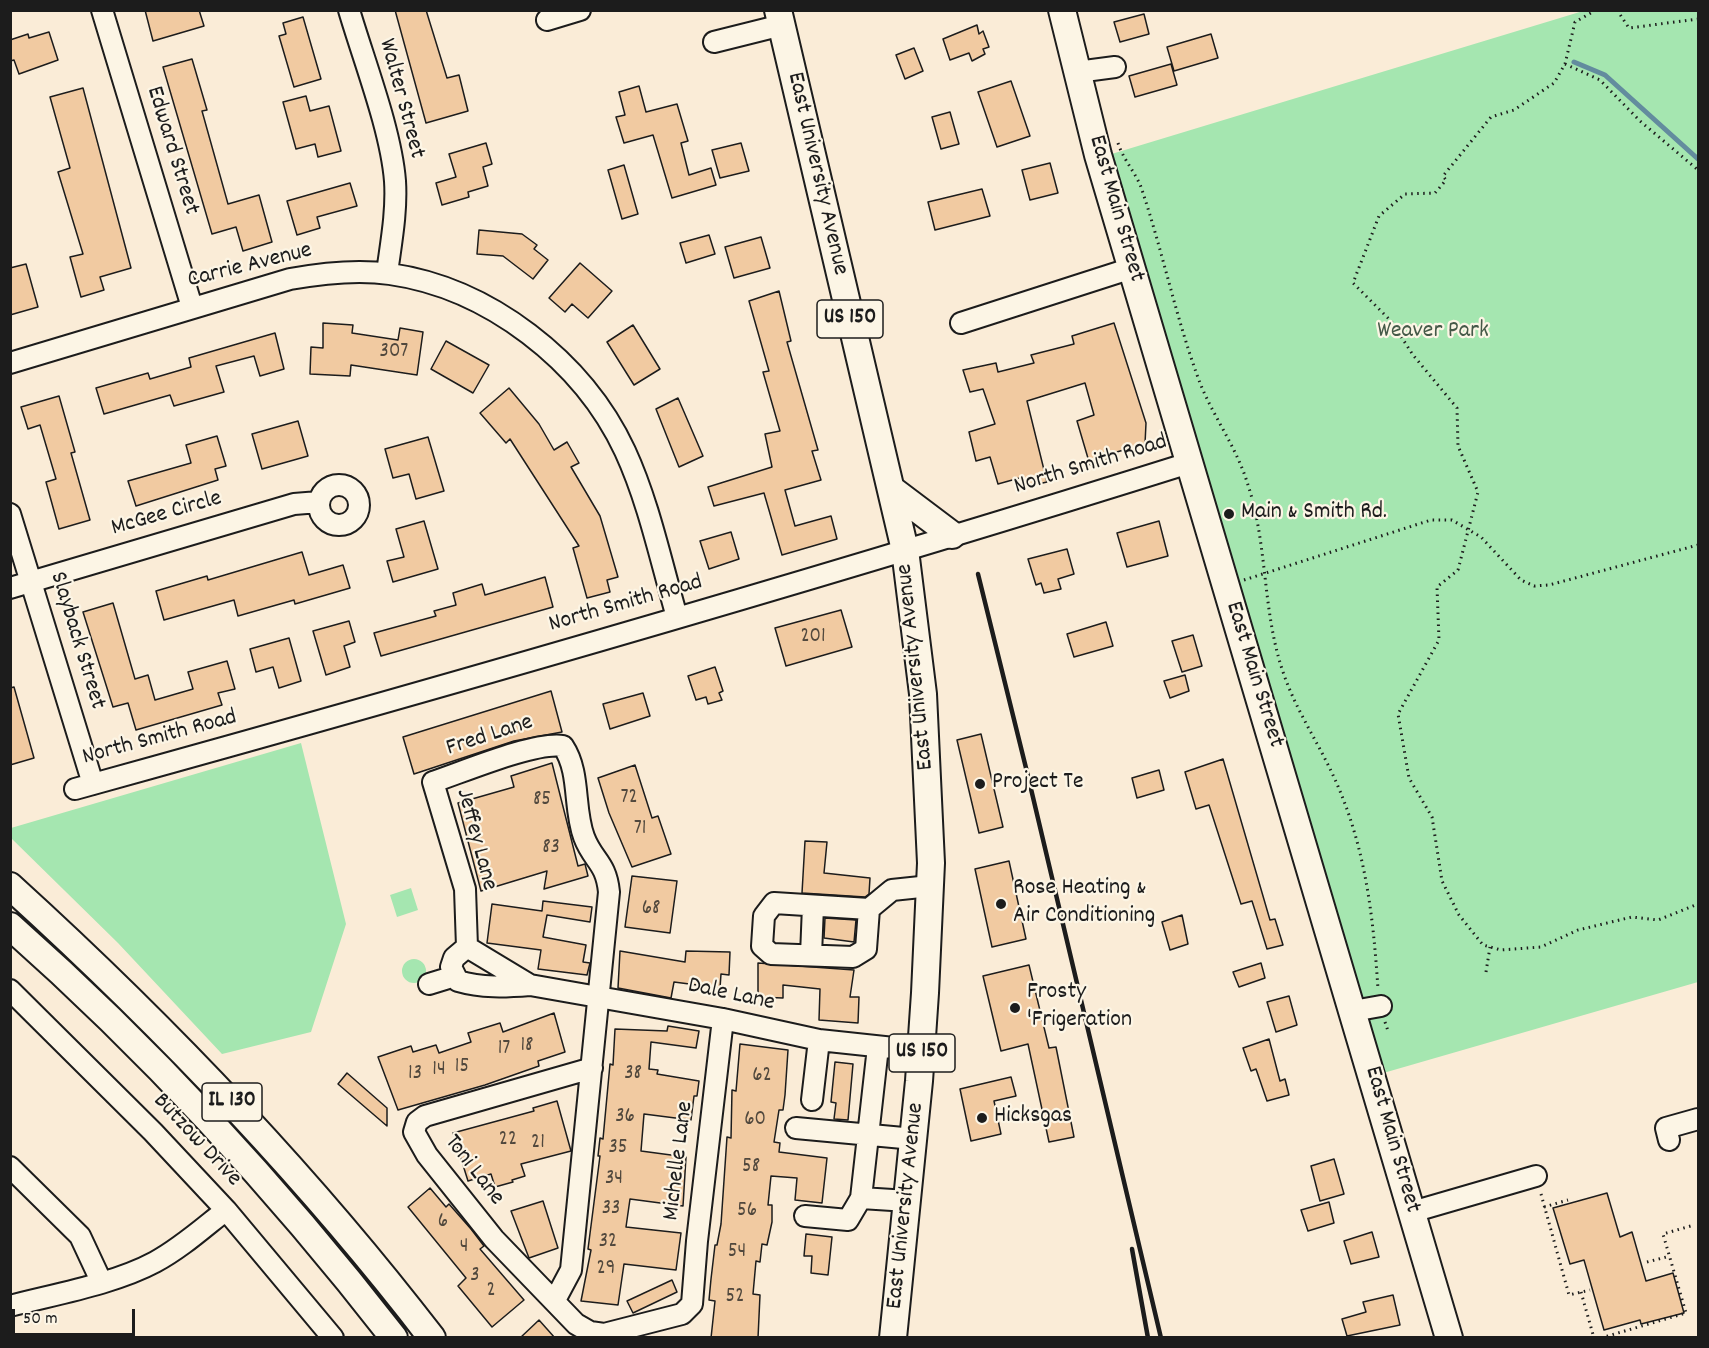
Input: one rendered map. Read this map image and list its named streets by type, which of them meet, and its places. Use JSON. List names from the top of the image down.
{
  "streets": {
    "main road": [
      "East University Avenue",
      "East Main Street",
      "US 150",
      "IL 130"
    ],
    "street": [
      "Walter Street",
      "Edward Street",
      "Carrie Avenue",
      "North Smith Road",
      "McGee Circle",
      "Slayback Street",
      "Fred Lane",
      "Jeffey Lane",
      "Dale Lane",
      "Butzow Drive",
      "Michelle Lane",
      "Toni Lane"
    ]
  },
  "crossings": [
    ["Walter Street", "Carrie Avenue"],
    ["Edward Street", "Carrie Avenue"],
    ["East University Avenue", "North Smith Road"],
    ["East University Avenue", "Dale Lane"],
    ["East Main Street", "North Smith Road"],
    ["Carrie Avenue", "North Smith Road"],
    ["North Smith Road", "Slayback Street"],
    ["McGee Circle", "Slayback Street"],
    ["Fred Lane", "Jeffey Lane"],
    ["Fred Lane", "Dale Lane"],
    ["Jeffey Lane", "Dale Lane"],
    ["Dale Lane", "Michelle Lane"],
    ["Michelle Lane", "Toni Lane"]
  ],
  "parks": ["Weaver Park"],
  "places": [
    "Main & Smith Rd.",
    "Project Te",
    "Rose Heating & Air Conditioning",
    "Frosty 'Frigeration",
    "Hicksgas"
  ],
  "house_numbers": [
    "307",
    "201",
    "72",
    "85",
    "71",
    "83",
    "68",
    "18",
    "17",
    "15",
    "14",
    "13",
    "38",
    "62",
    "36",
    "60",
    "22",
    "21",
    "35",
    "58",
    "34",
    "33",
    "56",
    "6",
    "32",
    "4",
    "54",
    "29",
    "3",
    "2",
    "52"
  ],
  "scale_bar": "50 m"
}
